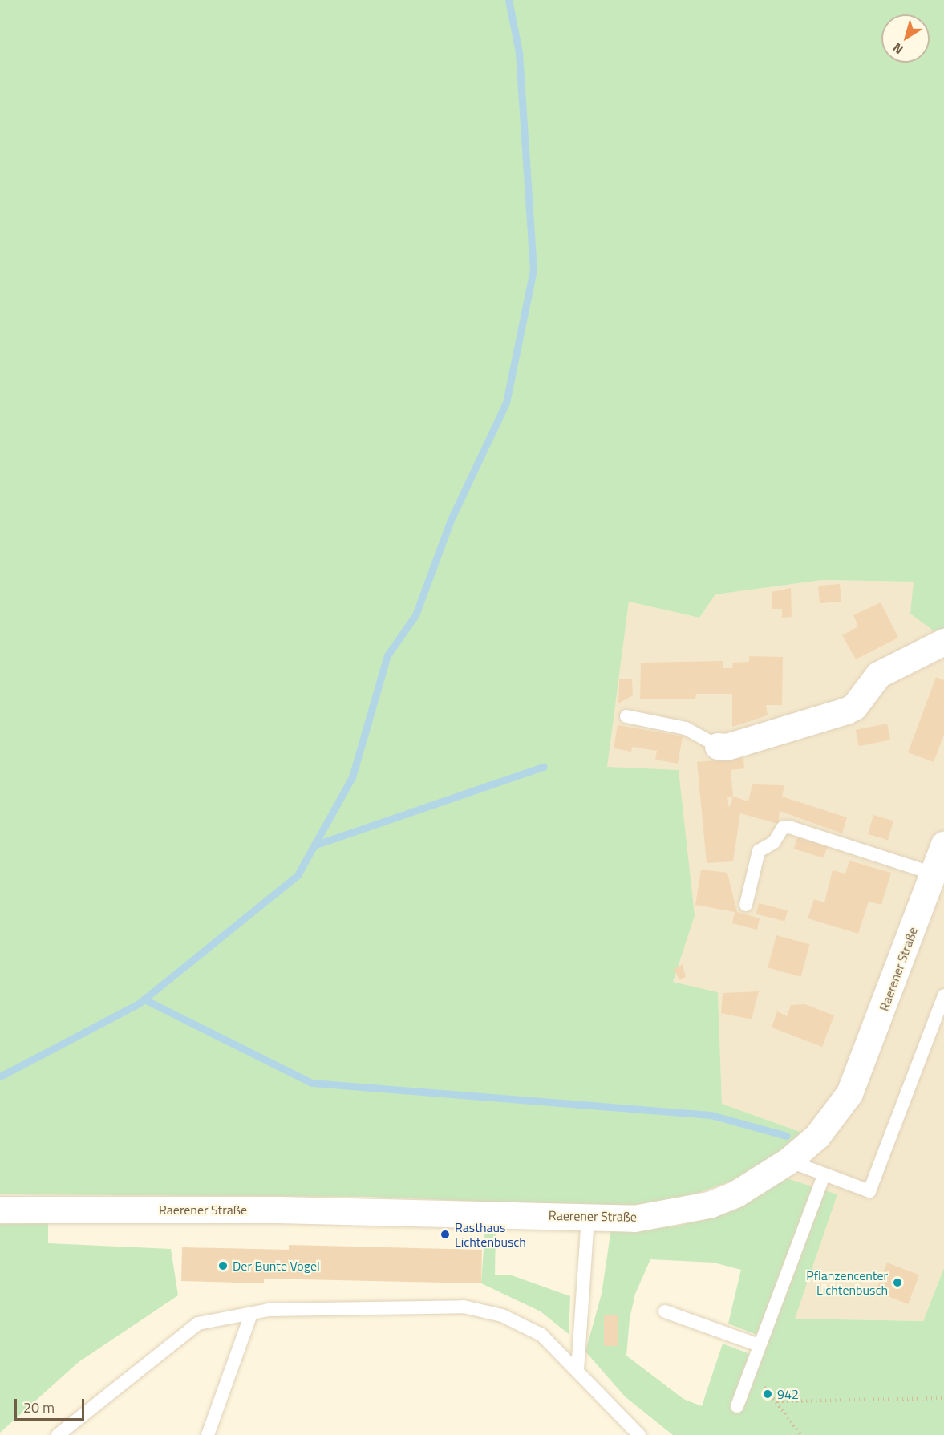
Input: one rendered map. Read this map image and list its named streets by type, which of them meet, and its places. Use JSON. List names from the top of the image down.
{
  "streets": {
    "street": ["Raerener Straße"]
  },
  "places": [
    "Rasthaus Lichtenbusch",
    "Der Bunte Vogel",
    "Pflanzencenter Lichtenbusch",
    "942"
  ],
  "scale_bar": "20 m",
  "north": "bottom left"
}
